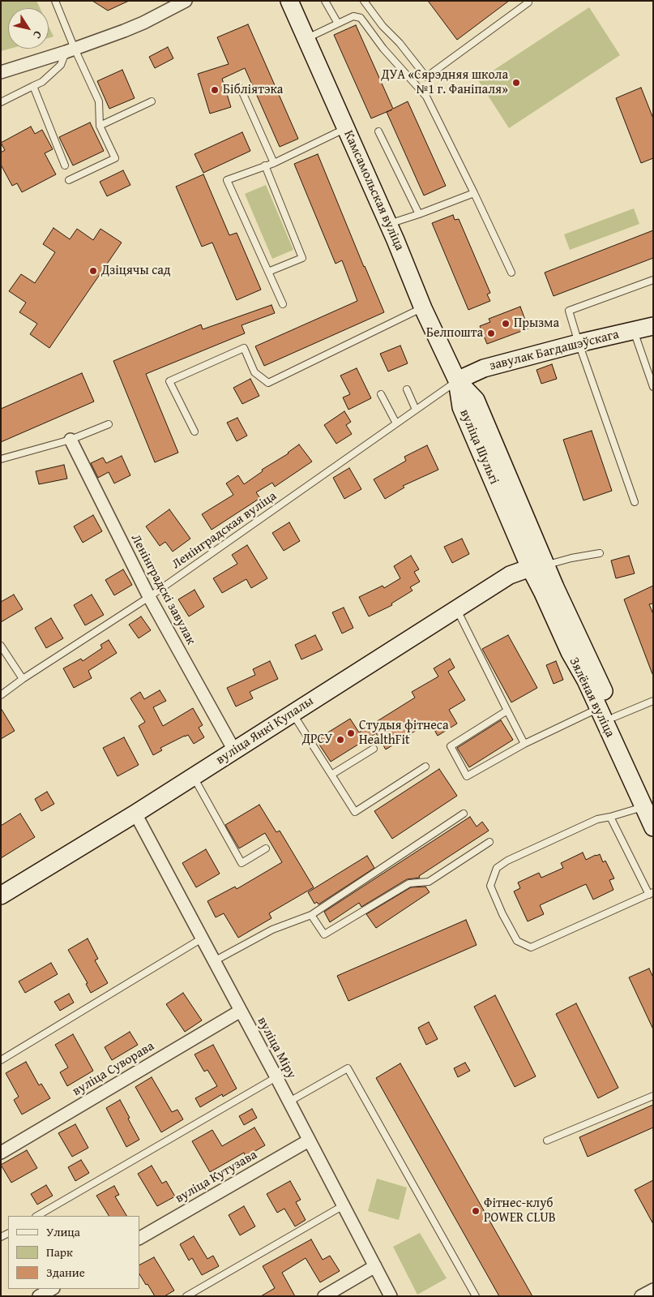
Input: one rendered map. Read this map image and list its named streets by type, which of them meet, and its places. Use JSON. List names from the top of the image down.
{
  "streets": {
    "main road": [
      "Камсамольская вуліца",
      "завулак Багдашэўскага",
      "вуліца Шульгі",
      "Зялёная вуліца",
      "вуліца Янкі Купалы"
    ],
    "street": [
      "Ленінградскі завулак",
      "вуліца Міру",
      "вуліца Суворава",
      "вуліца Кутузава"
    ],
    "lane": ["Ленінградская вуліца"]
  },
  "crossings": [
    ["Камсамольская вуліца", "завулак Багдашэўскага"],
    ["Камсамольская вуліца", "вуліца Шульгі"],
    ["Камсамольская вуліца", "Ленінградская вуліца"],
    ["завулак Багдашэўскага", "вуліца Шульгі"],
    ["завулак Багдашэўскага", "Ленінградская вуліца"],
    ["вуліца Шульгі", "Ленінградская вуліца"],
    ["вуліца Шульгі", "Зялёная вуліца"],
    ["вуліца Шульгі", "вуліца Янкі Купалы"],
    ["Ленінградская вуліца", "Ленінградскі завулак"],
    ["Ленінградскі завулак", "вуліца Янкі Купалы"],
    ["Зялёная вуліца", "вуліца Янкі Купалы"],
    ["вуліца Янкі Купалы", "вуліца Міру"],
    ["вуліца Міру", "вуліца Суворава"],
    ["вуліца Міру", "вуліца Кутузава"]
  ],
  "places": [
    "ДУА «Сярэдняя школа №1 г. Фаніпаля»",
    "Бібліятэка",
    "Дзіцячы сад",
    "Прызма",
    "Белпошта",
    "Студыя фітнеса HealthFit",
    "ДРСУ",
    "Фітнес-клуб POWER CLUB"
  ],
  "legend": ["Улица", "Парк", "Здание"],
  "north": "bottom right"
}
